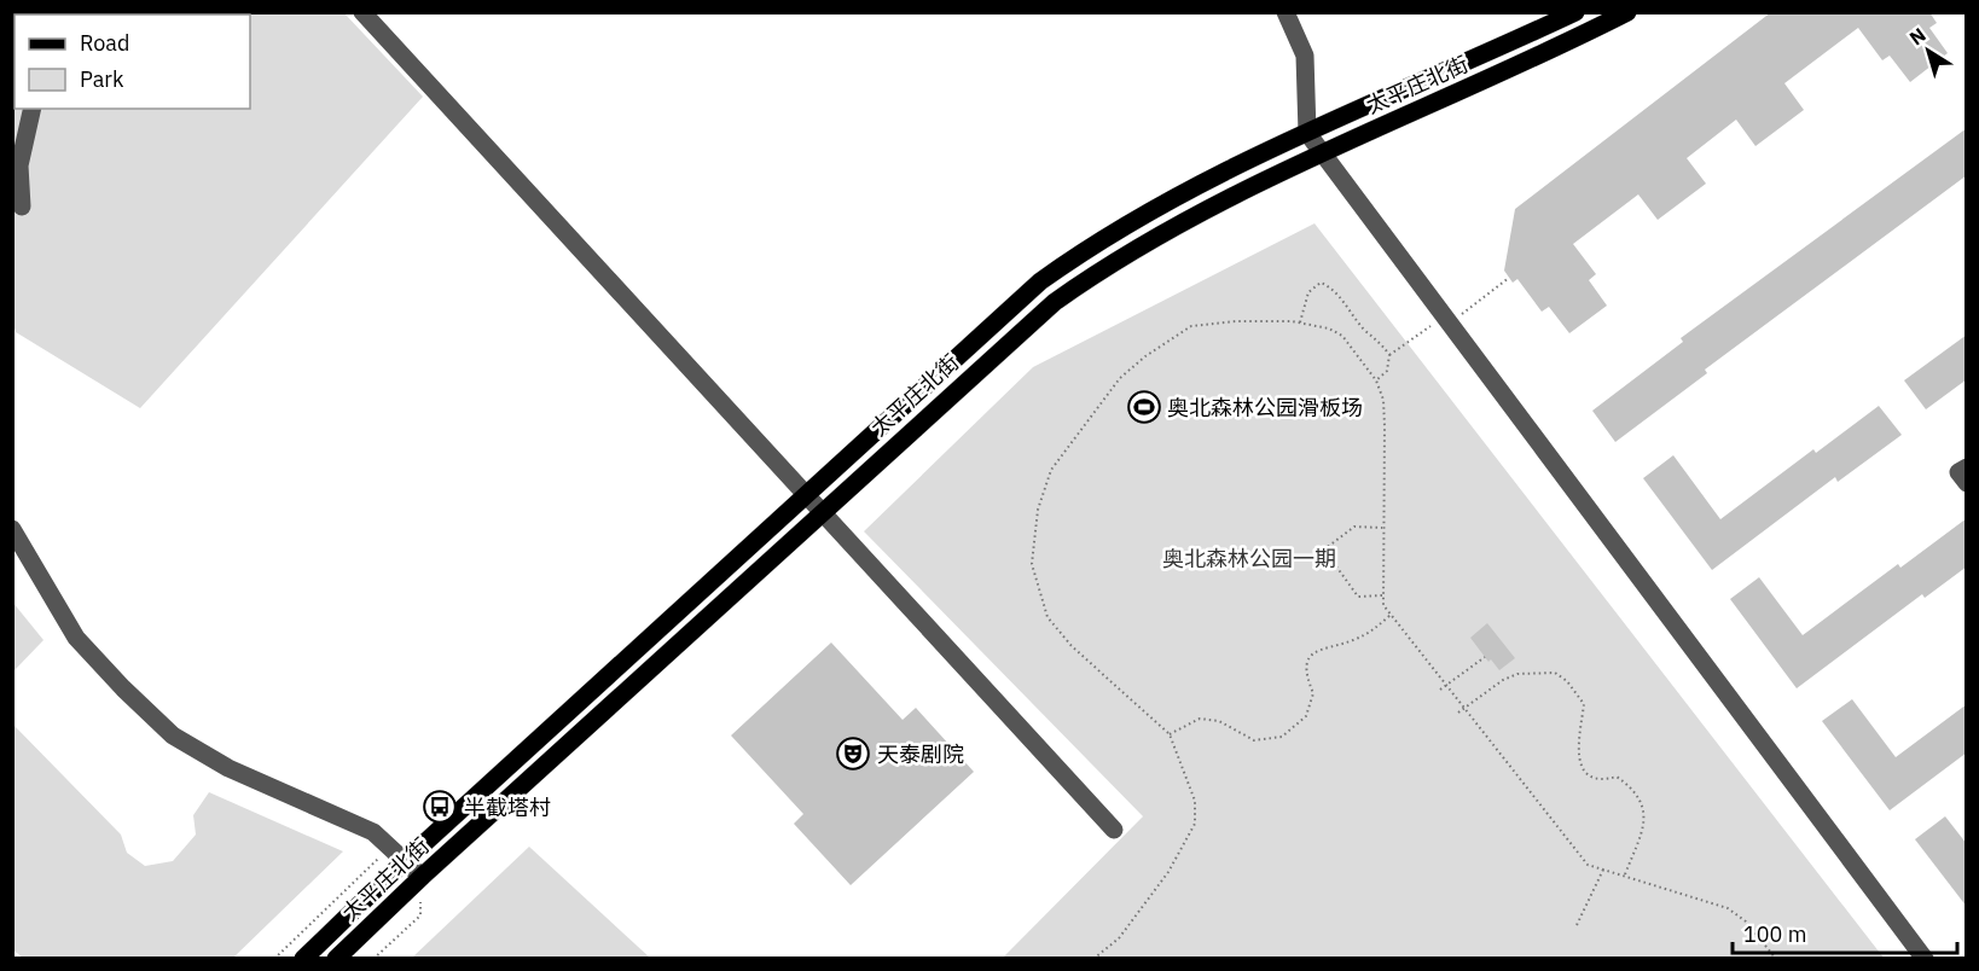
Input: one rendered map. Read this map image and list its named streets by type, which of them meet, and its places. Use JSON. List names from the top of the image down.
{
  "streets": {
    "main road": ["太平庄北街"]
  },
  "parks": ["奥北森林公园一期"],
  "places": {
    "sports": ["奥北森林公园滑板场"],
    "theatre": ["天泰剧院"],
    "bus stop": ["半截塔村"]
  },
  "legend": ["Road", "Park"],
  "scale_bar": "100 m",
  "north": "top left"
}
